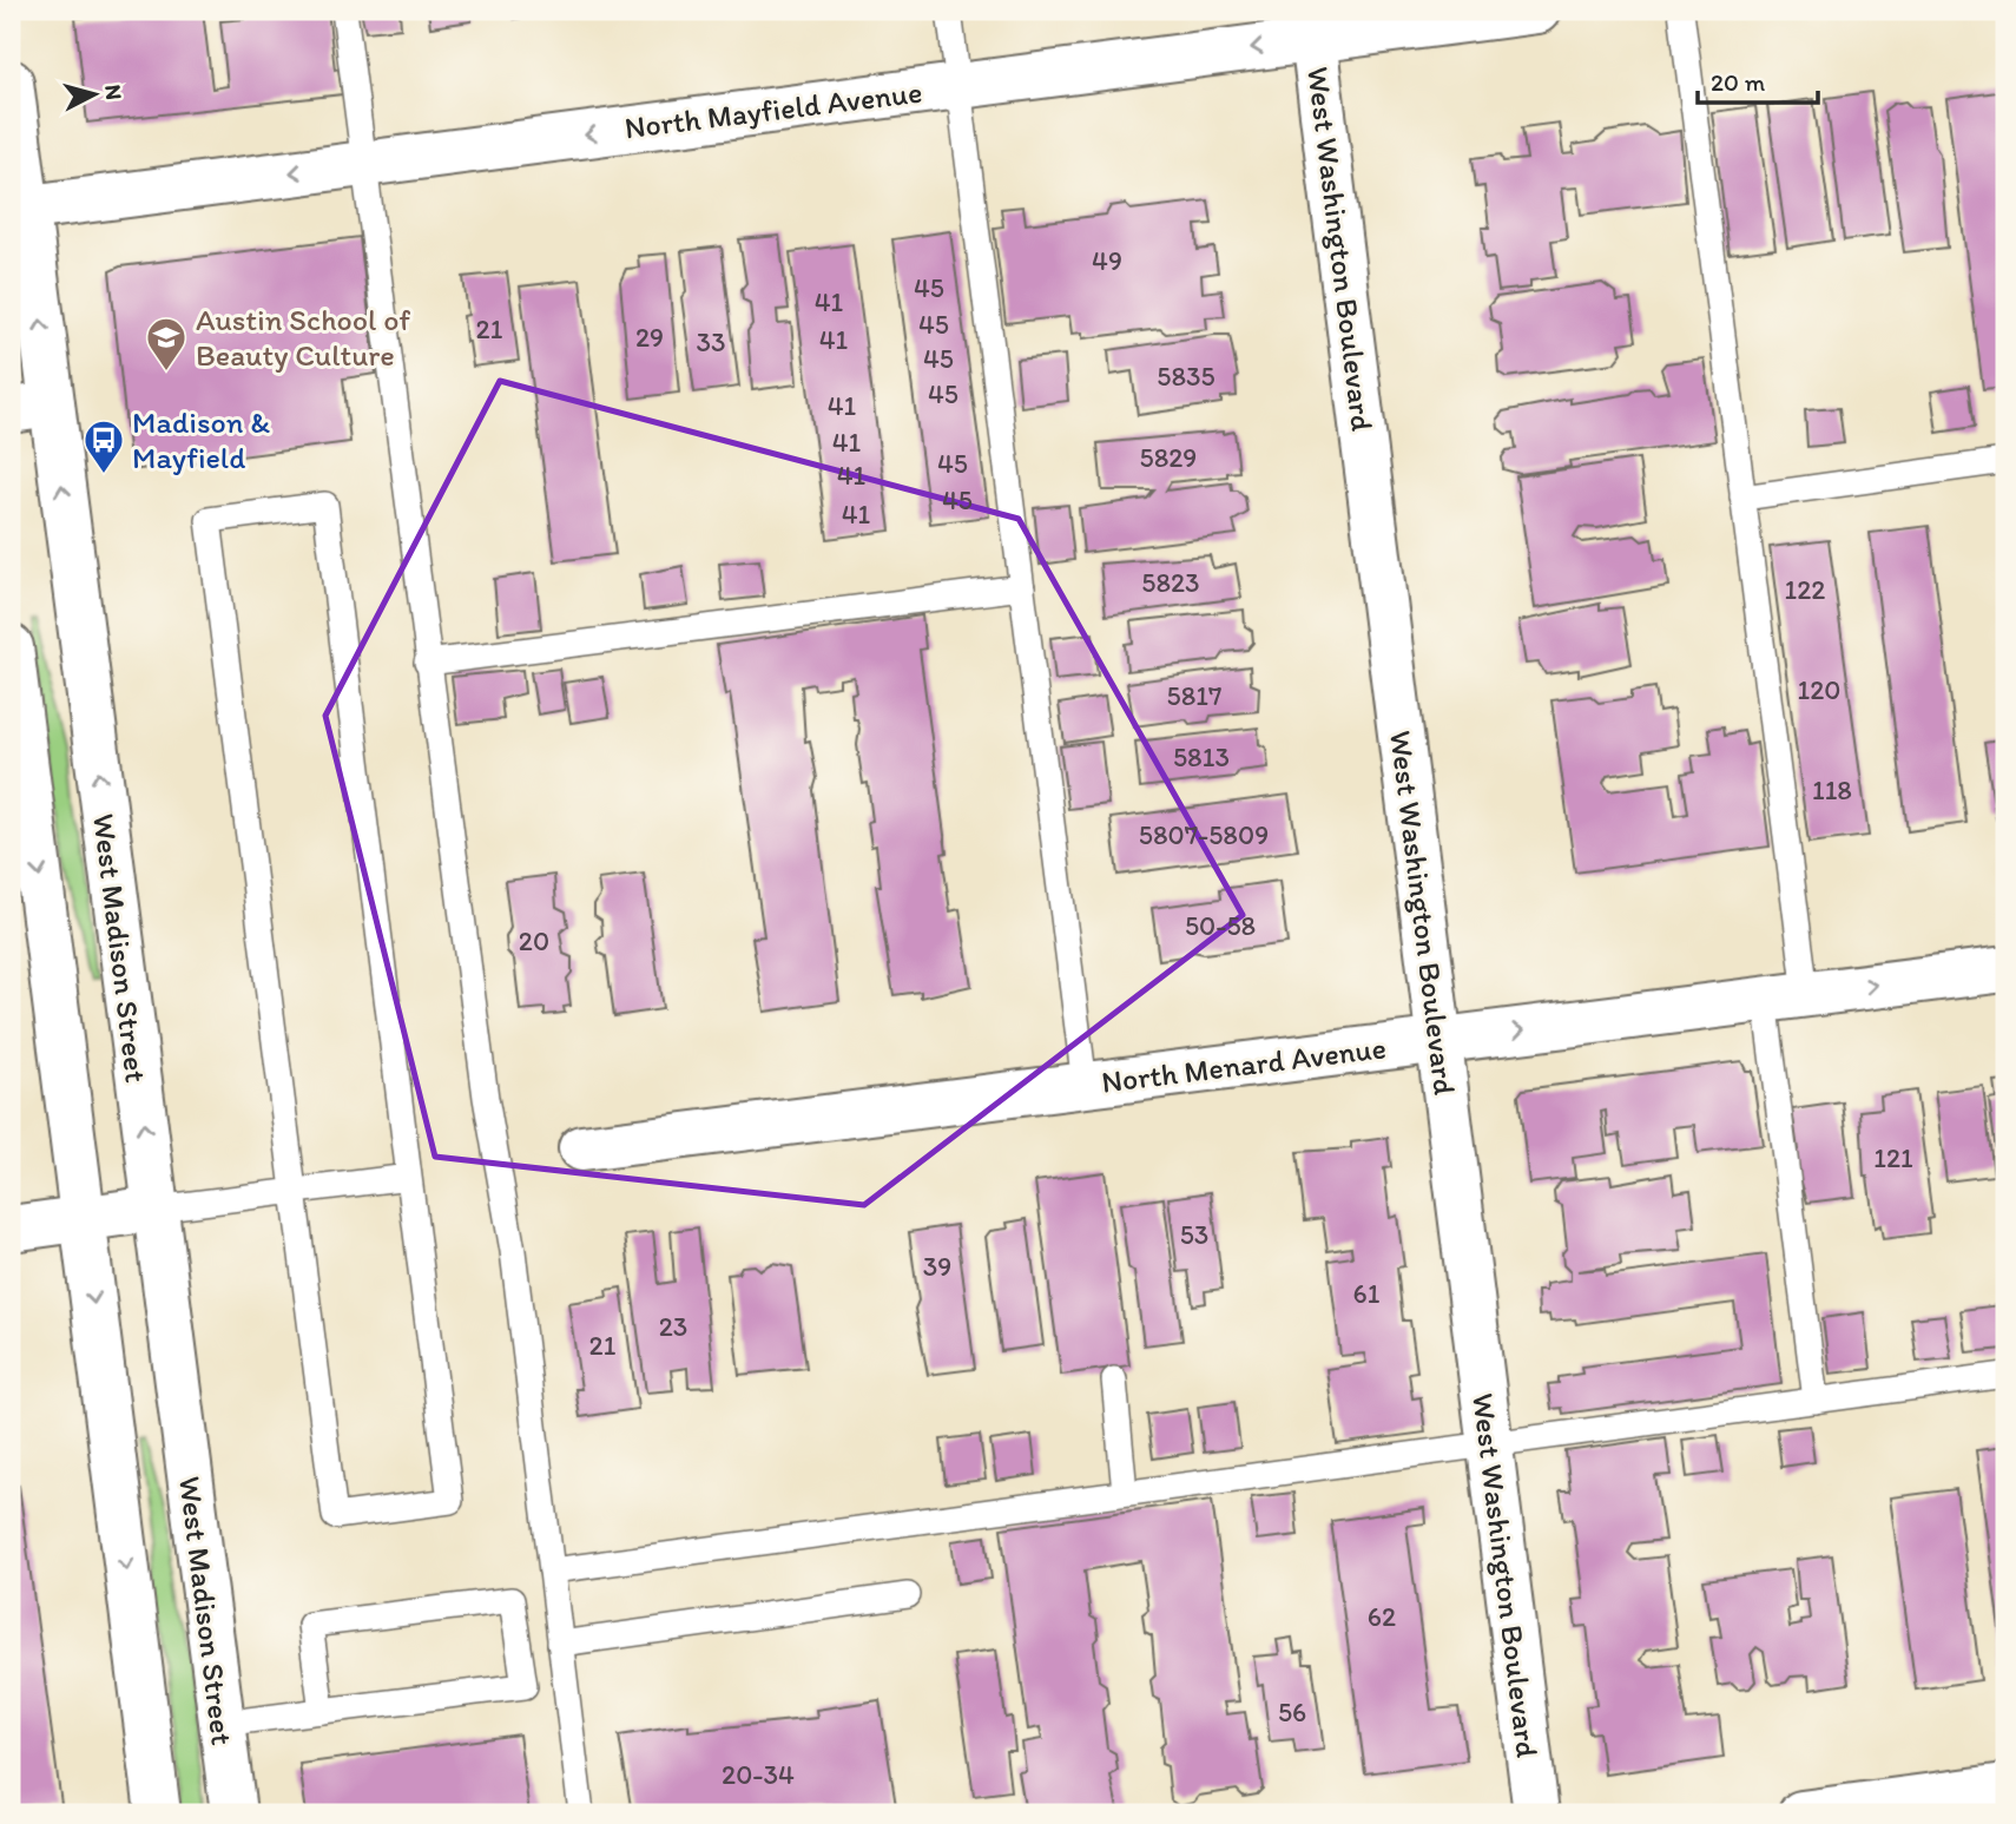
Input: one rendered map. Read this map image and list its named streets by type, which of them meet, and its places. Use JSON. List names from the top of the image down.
{
  "streets": {
    "street": [
      "North Mayfield Avenue",
      "West Washington Boulevard",
      "West Madison Street",
      "North Menard Avenue"
    ]
  },
  "crossings": [
    ["North Mayfield Avenue", "West Washington Boulevard"],
    ["North Mayfield Avenue", "West Madison Street"],
    ["West Washington Boulevard", "North Menard Avenue"]
  ],
  "one_way": ["North Mayfield Avenue", "North Menard Avenue"],
  "places": {
    "school or university": ["Austin School of Beauty Culture"],
    "bus stop": ["Madison & Mayfield"]
  },
  "house_numbers": [
    "49",
    "45",
    "41",
    "45",
    "21",
    "29",
    "41",
    "33",
    "45",
    "5835",
    "45",
    "41",
    "41",
    "5829",
    "45",
    "41",
    "45",
    "41",
    "5823",
    "122",
    "120",
    "5817",
    "5813",
    "118",
    "5807-5809",
    "50-58",
    "20",
    "121",
    "53",
    "39",
    "61",
    "23",
    "21",
    "62",
    "56",
    "20-34"
  ],
  "scale_bar": "20 m",
  "north": "right"
}
